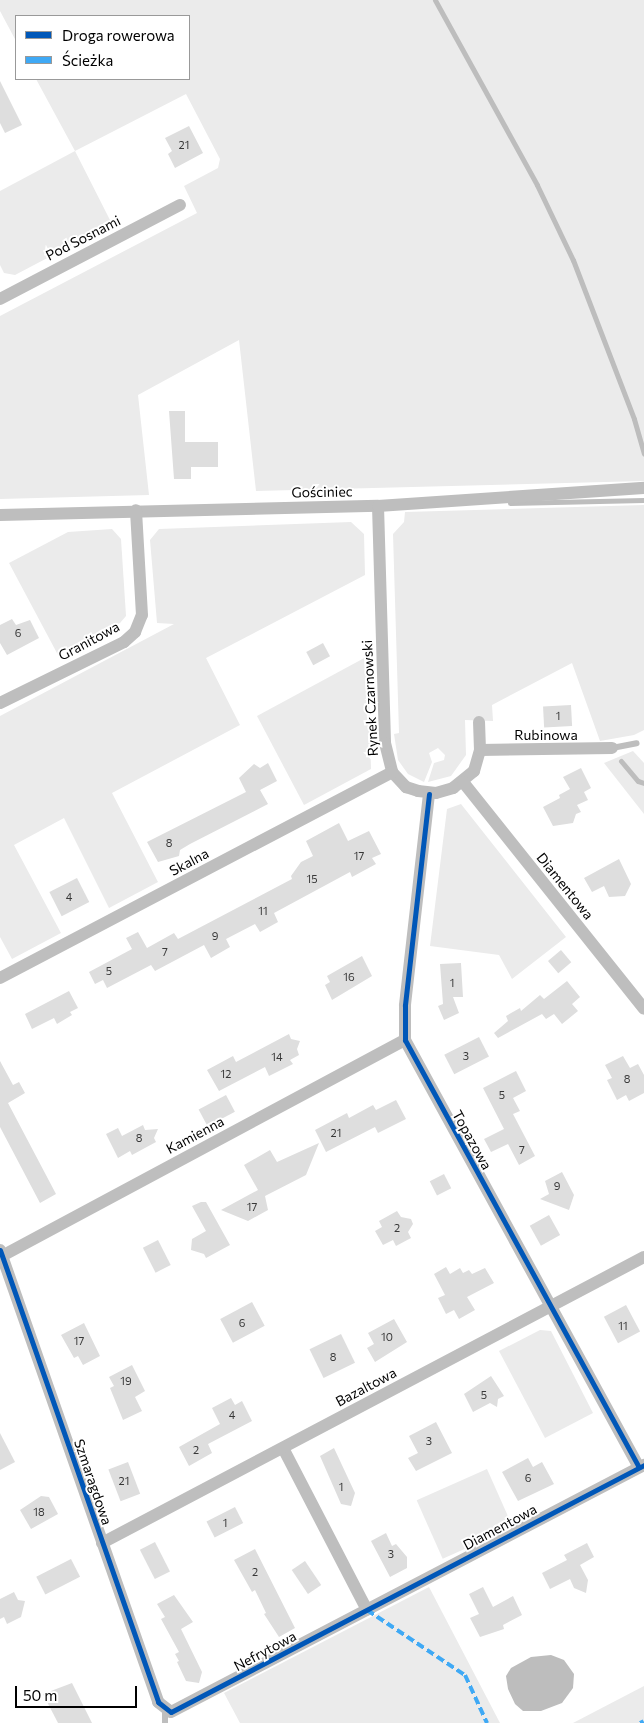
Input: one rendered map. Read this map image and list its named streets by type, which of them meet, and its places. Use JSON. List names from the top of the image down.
{
  "streets": {
    "street": [
      "Pod Sosnami",
      "Gościniec",
      "Granitowa",
      "Rynek Czarnowski",
      "Rubinowa",
      "Skalna",
      "Diamentowa",
      "Kamienna",
      "Topazowa",
      "Bazaltowa",
      "Szmaragdowa",
      "Nefrytowa"
    ]
  },
  "crossings": [
    ["Gościniec", "Granitowa"],
    ["Gościniec", "Rynek Czarnowski"],
    ["Rynek Czarnowski", "Skalna"],
    ["Rynek Czarnowski", "Topazowa"],
    ["Diamentowa", "Topazowa"],
    ["Diamentowa", "Nefrytowa"],
    ["Kamienna", "Topazowa"],
    ["Kamienna", "Szmaragdowa"],
    ["Topazowa", "Bazaltowa"],
    ["Bazaltowa", "Szmaragdowa"],
    ["Szmaragdowa", "Nefrytowa"]
  ],
  "house_numbers": [
    "21",
    "6",
    "1",
    "8",
    "17",
    "15",
    "4",
    "11",
    "9",
    "7",
    "5",
    "16",
    "1",
    "3",
    "14",
    "12",
    "8",
    "5",
    "21",
    "8",
    "7",
    "9",
    "17",
    "2",
    "6",
    "11",
    "10",
    "17",
    "8",
    "19",
    "5",
    "4",
    "3",
    "2",
    "6",
    "21",
    "1",
    "18",
    "1",
    "3",
    "2"
  ],
  "legend": ["Droga rowerowa", "Ścieżka"],
  "scale_bar": "50 m"
}
